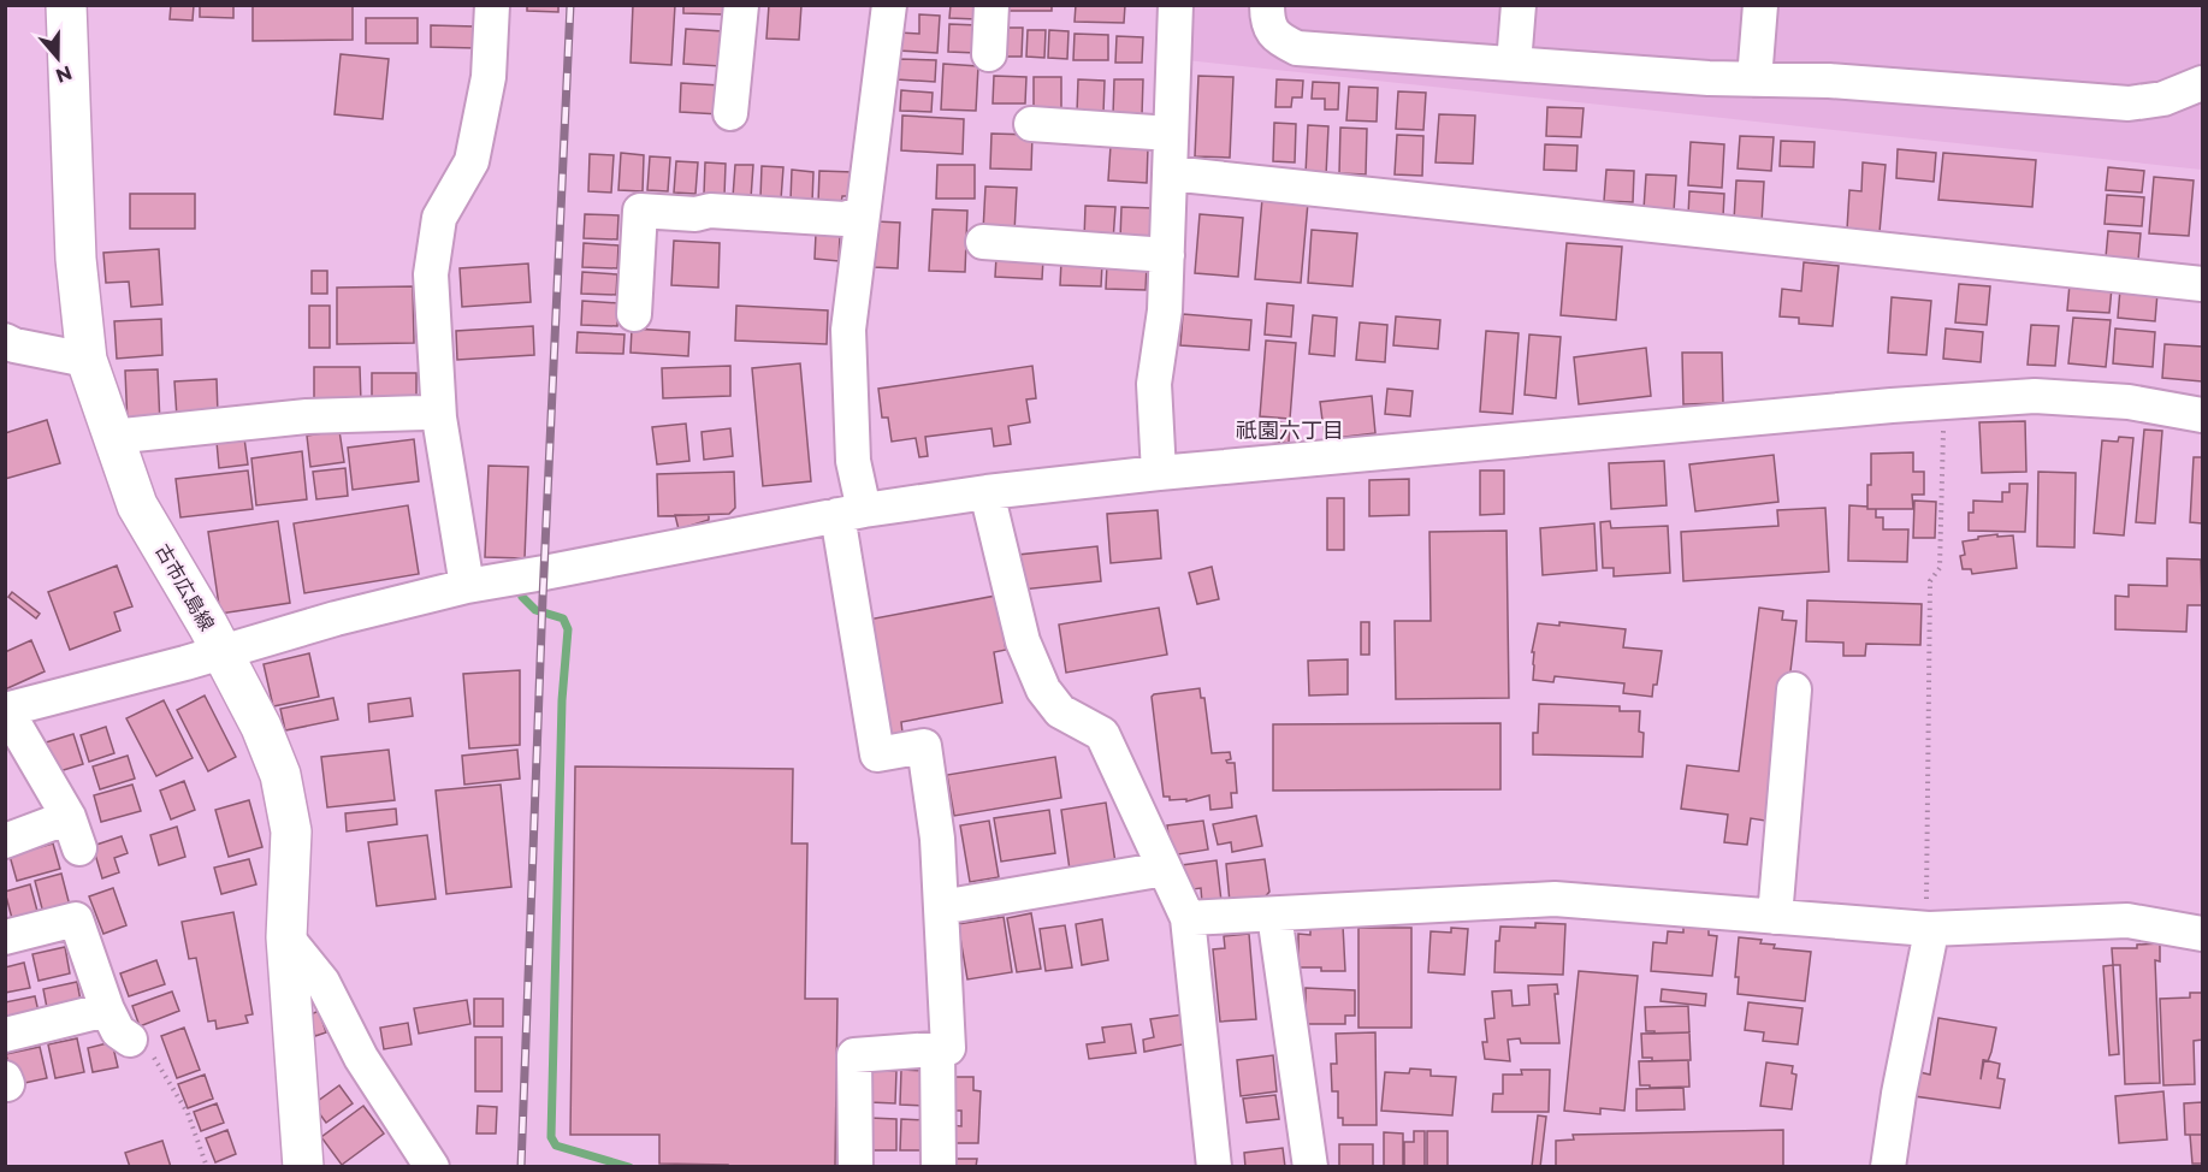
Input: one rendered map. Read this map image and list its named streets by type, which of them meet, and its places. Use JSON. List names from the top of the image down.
{
  "streets": {
    "main road": ["古市広島線"]
  },
  "districts": ["祇園六丁目"],
  "north": "bottom"
}
